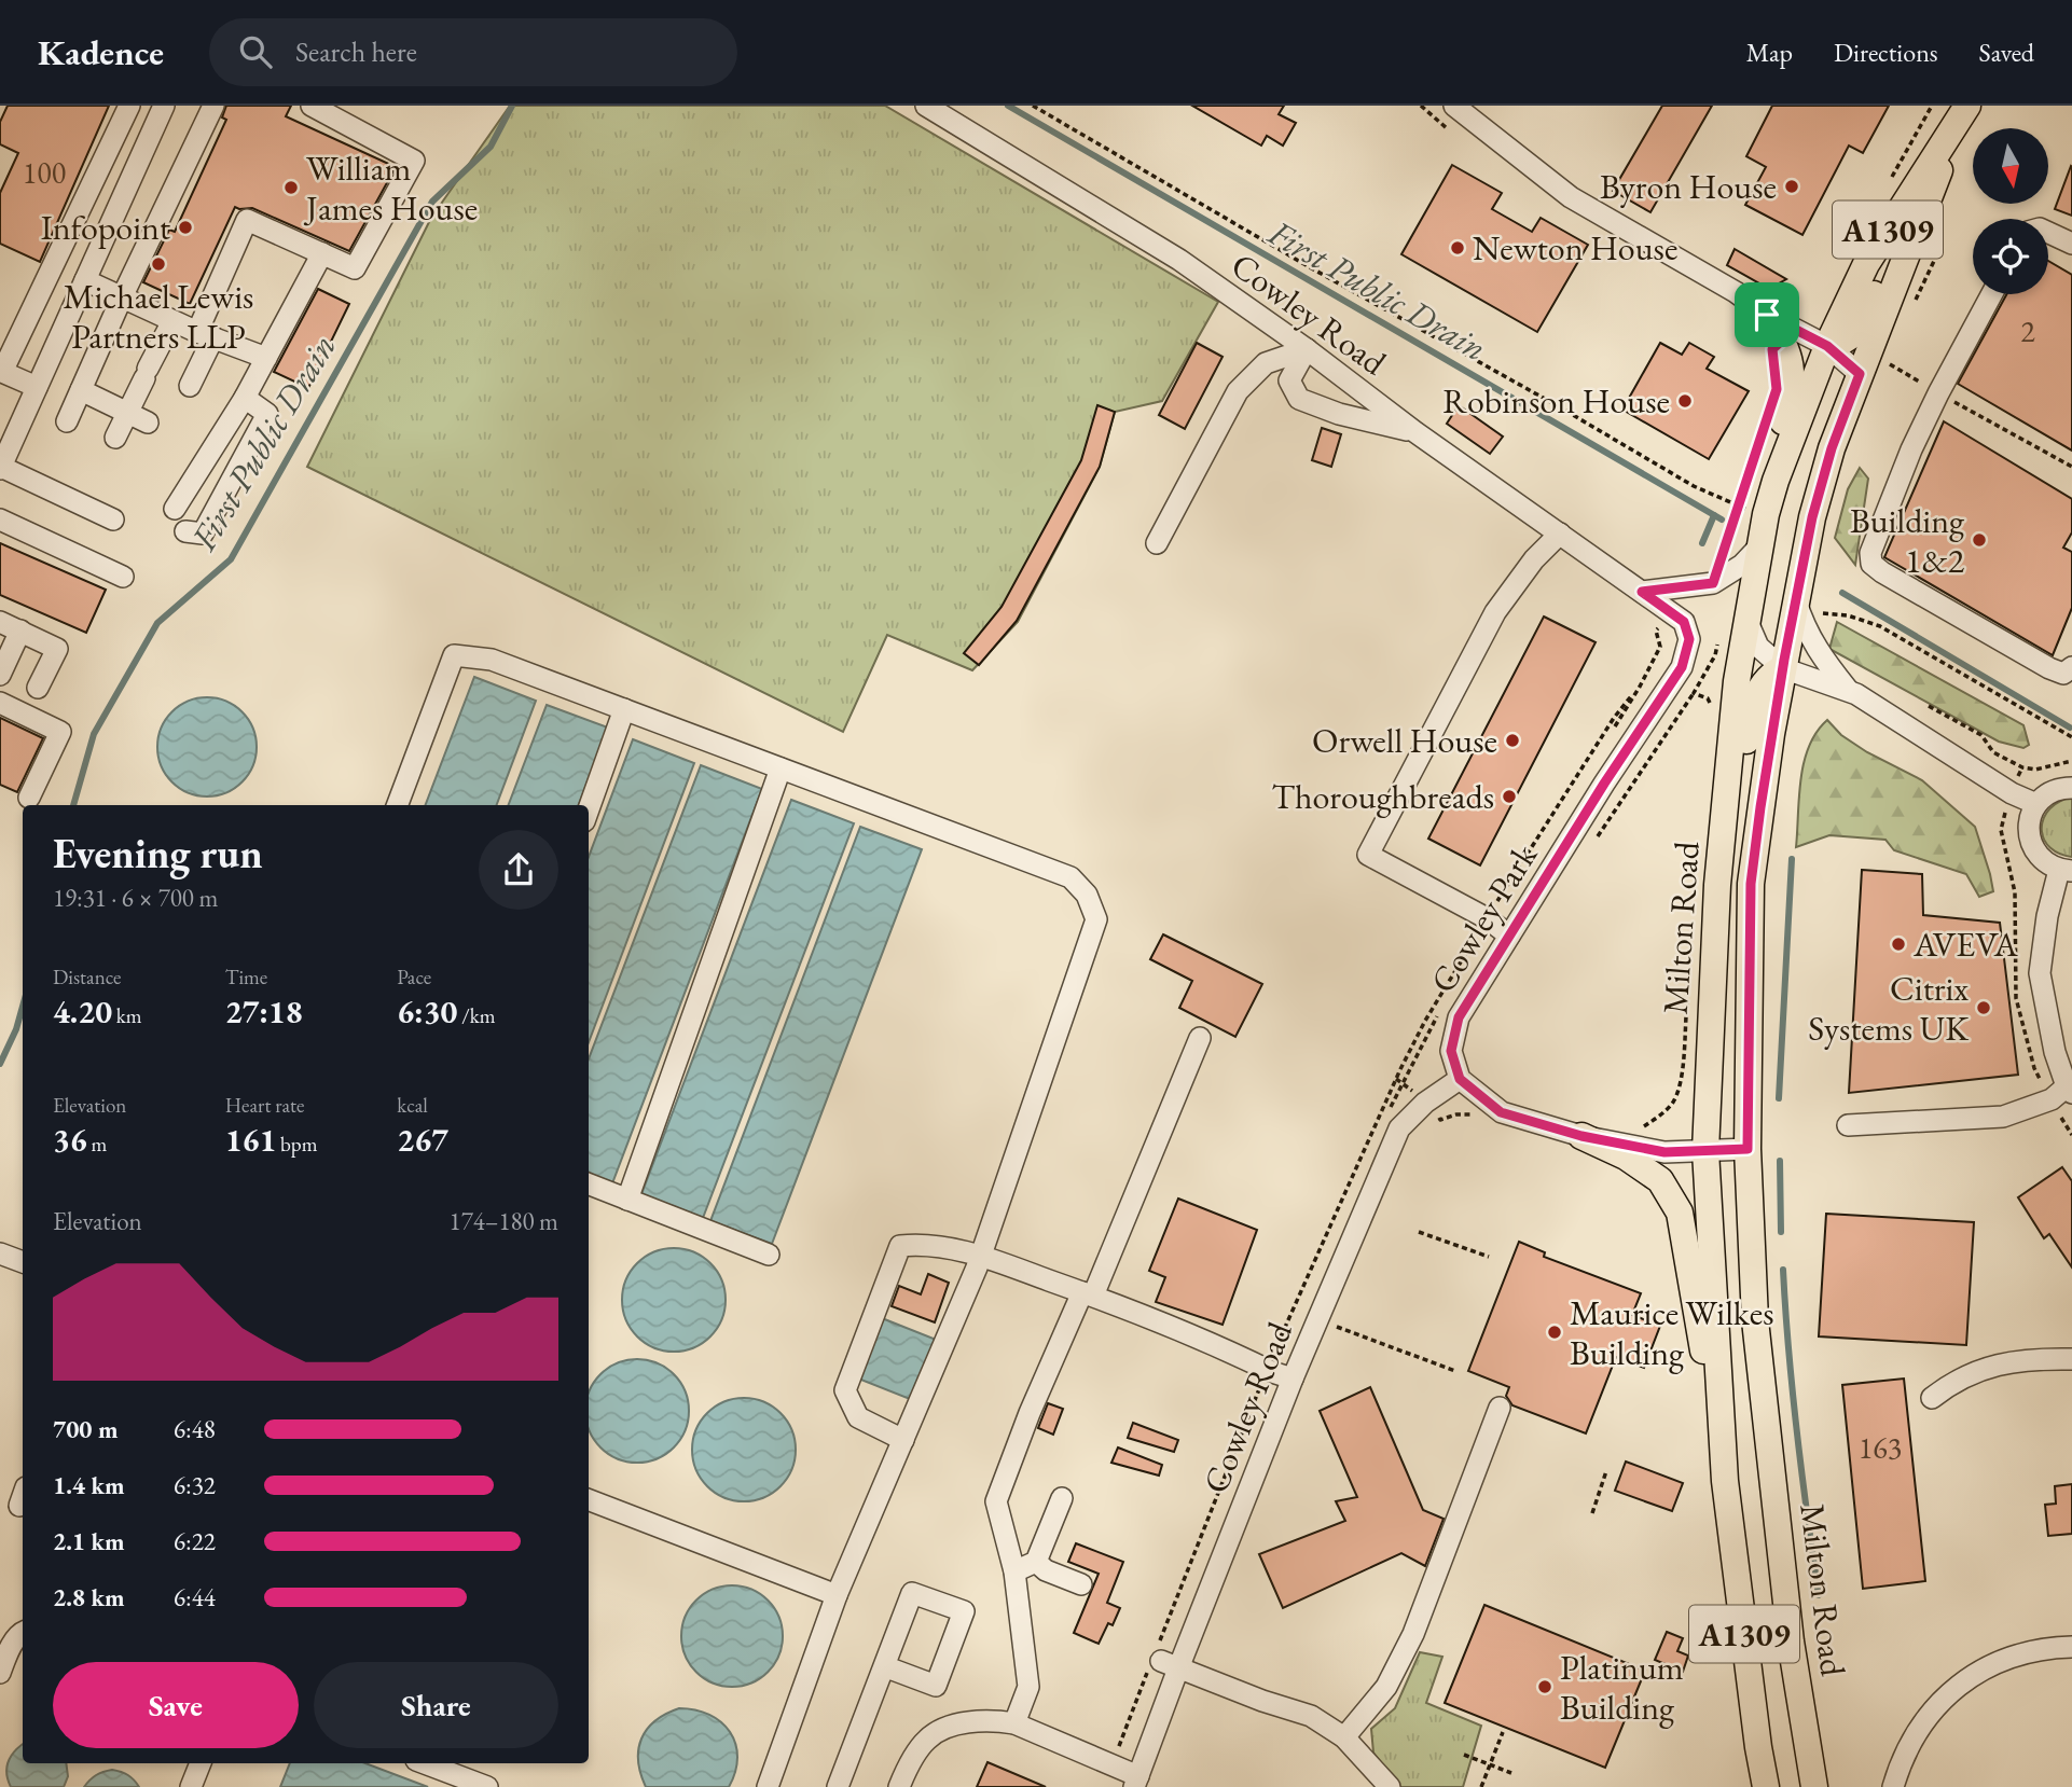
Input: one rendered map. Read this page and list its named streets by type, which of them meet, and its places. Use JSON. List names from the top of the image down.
{
  "streets": {
    "main road": ["A1309", "Milton Road"],
    "street": ["Cowley Road", "Cowley Park"]
  },
  "crossings": [
    ["A1309", "Milton Road"],
    ["Cowley Road", "Cowley Park"]
  ],
  "water": ["First Public Drain"],
  "places": [
    "Byron House",
    "William James House",
    "Infopoint",
    "Newton House",
    "Michael Lewis Partners LLP",
    "Robinson House",
    "Building 1&2",
    "Orwell House",
    "Thoroughbreads",
    "AVEVA",
    "Citrix Systems UK",
    "Maurice Wilkes Building",
    "Platinum Building"
  ],
  "house_numbers": ["100", "2", "163"],
  "north": "bottom",
  "page": {
    "header": "Kadence",
    "search": "Search here",
    "nav": ["Map", "Directions", "Saved"],
    "heading": ["Evening run", "19:31 · 6 × 700 m"],
    "stats": [
      ["Distance", "4.20 km"],
      ["Time", "27:18"],
      ["Pace", "6:30 /km"],
      ["Elevation", "36 m"],
      ["Heart rate", "161 bpm"],
      ["kcal", "267"]
    ],
    "chart": ["Elevation", "174–180 m"],
    "list": [
      {
        "name": "700 m",
        "note": "6:48"
      },
      {
        "name": "1.4 km",
        "note": "6:32"
      },
      {
        "name": "2.1 km",
        "note": "6:22"
      },
      {
        "name": "2.8 km",
        "note": "6:44"
      }
    ],
    "buttons": ["Save", "Share"]
  }
}
